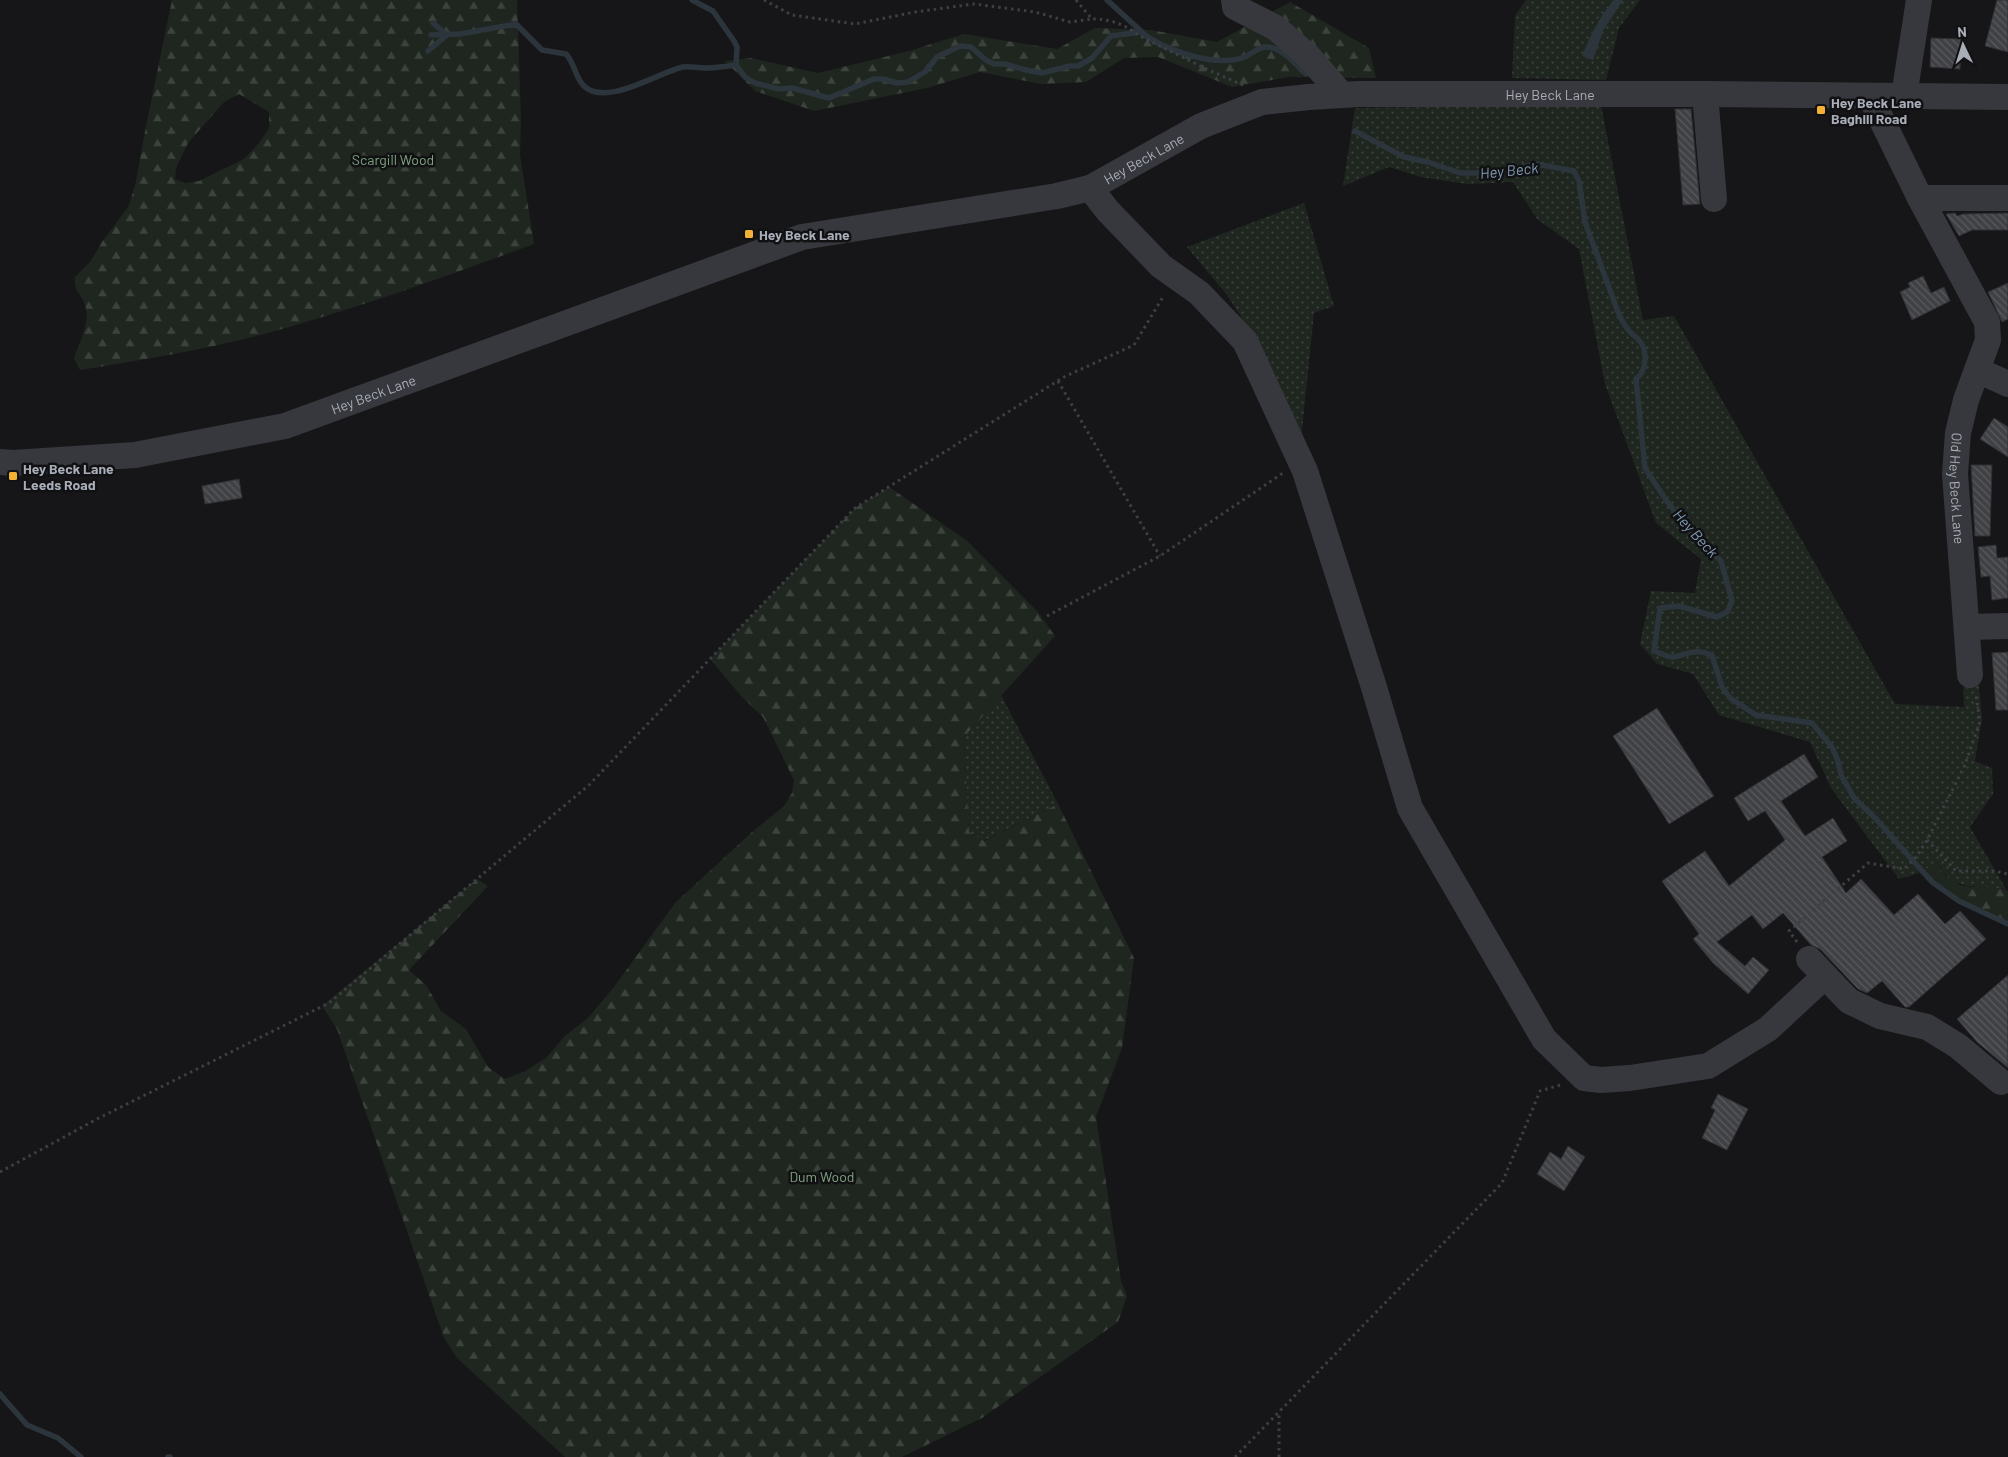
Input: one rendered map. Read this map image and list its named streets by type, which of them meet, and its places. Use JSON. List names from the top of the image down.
{
  "streets": {
    "street": ["Hey Beck Lane", "Old Hey Beck Lane"]
  },
  "crossings": [
    ["Hey Beck Lane", "Old Hey Beck Lane"]
  ],
  "water": ["Hey Beck"],
  "parks": ["Scargill Wood", "Dum Wood"],
  "places": {
    "transit": ["Hey Beck Lane Baghill Road", "Hey Beck Lane", "Hey Beck Lane Leeds Road"]
  },
  "north": "top"
}
